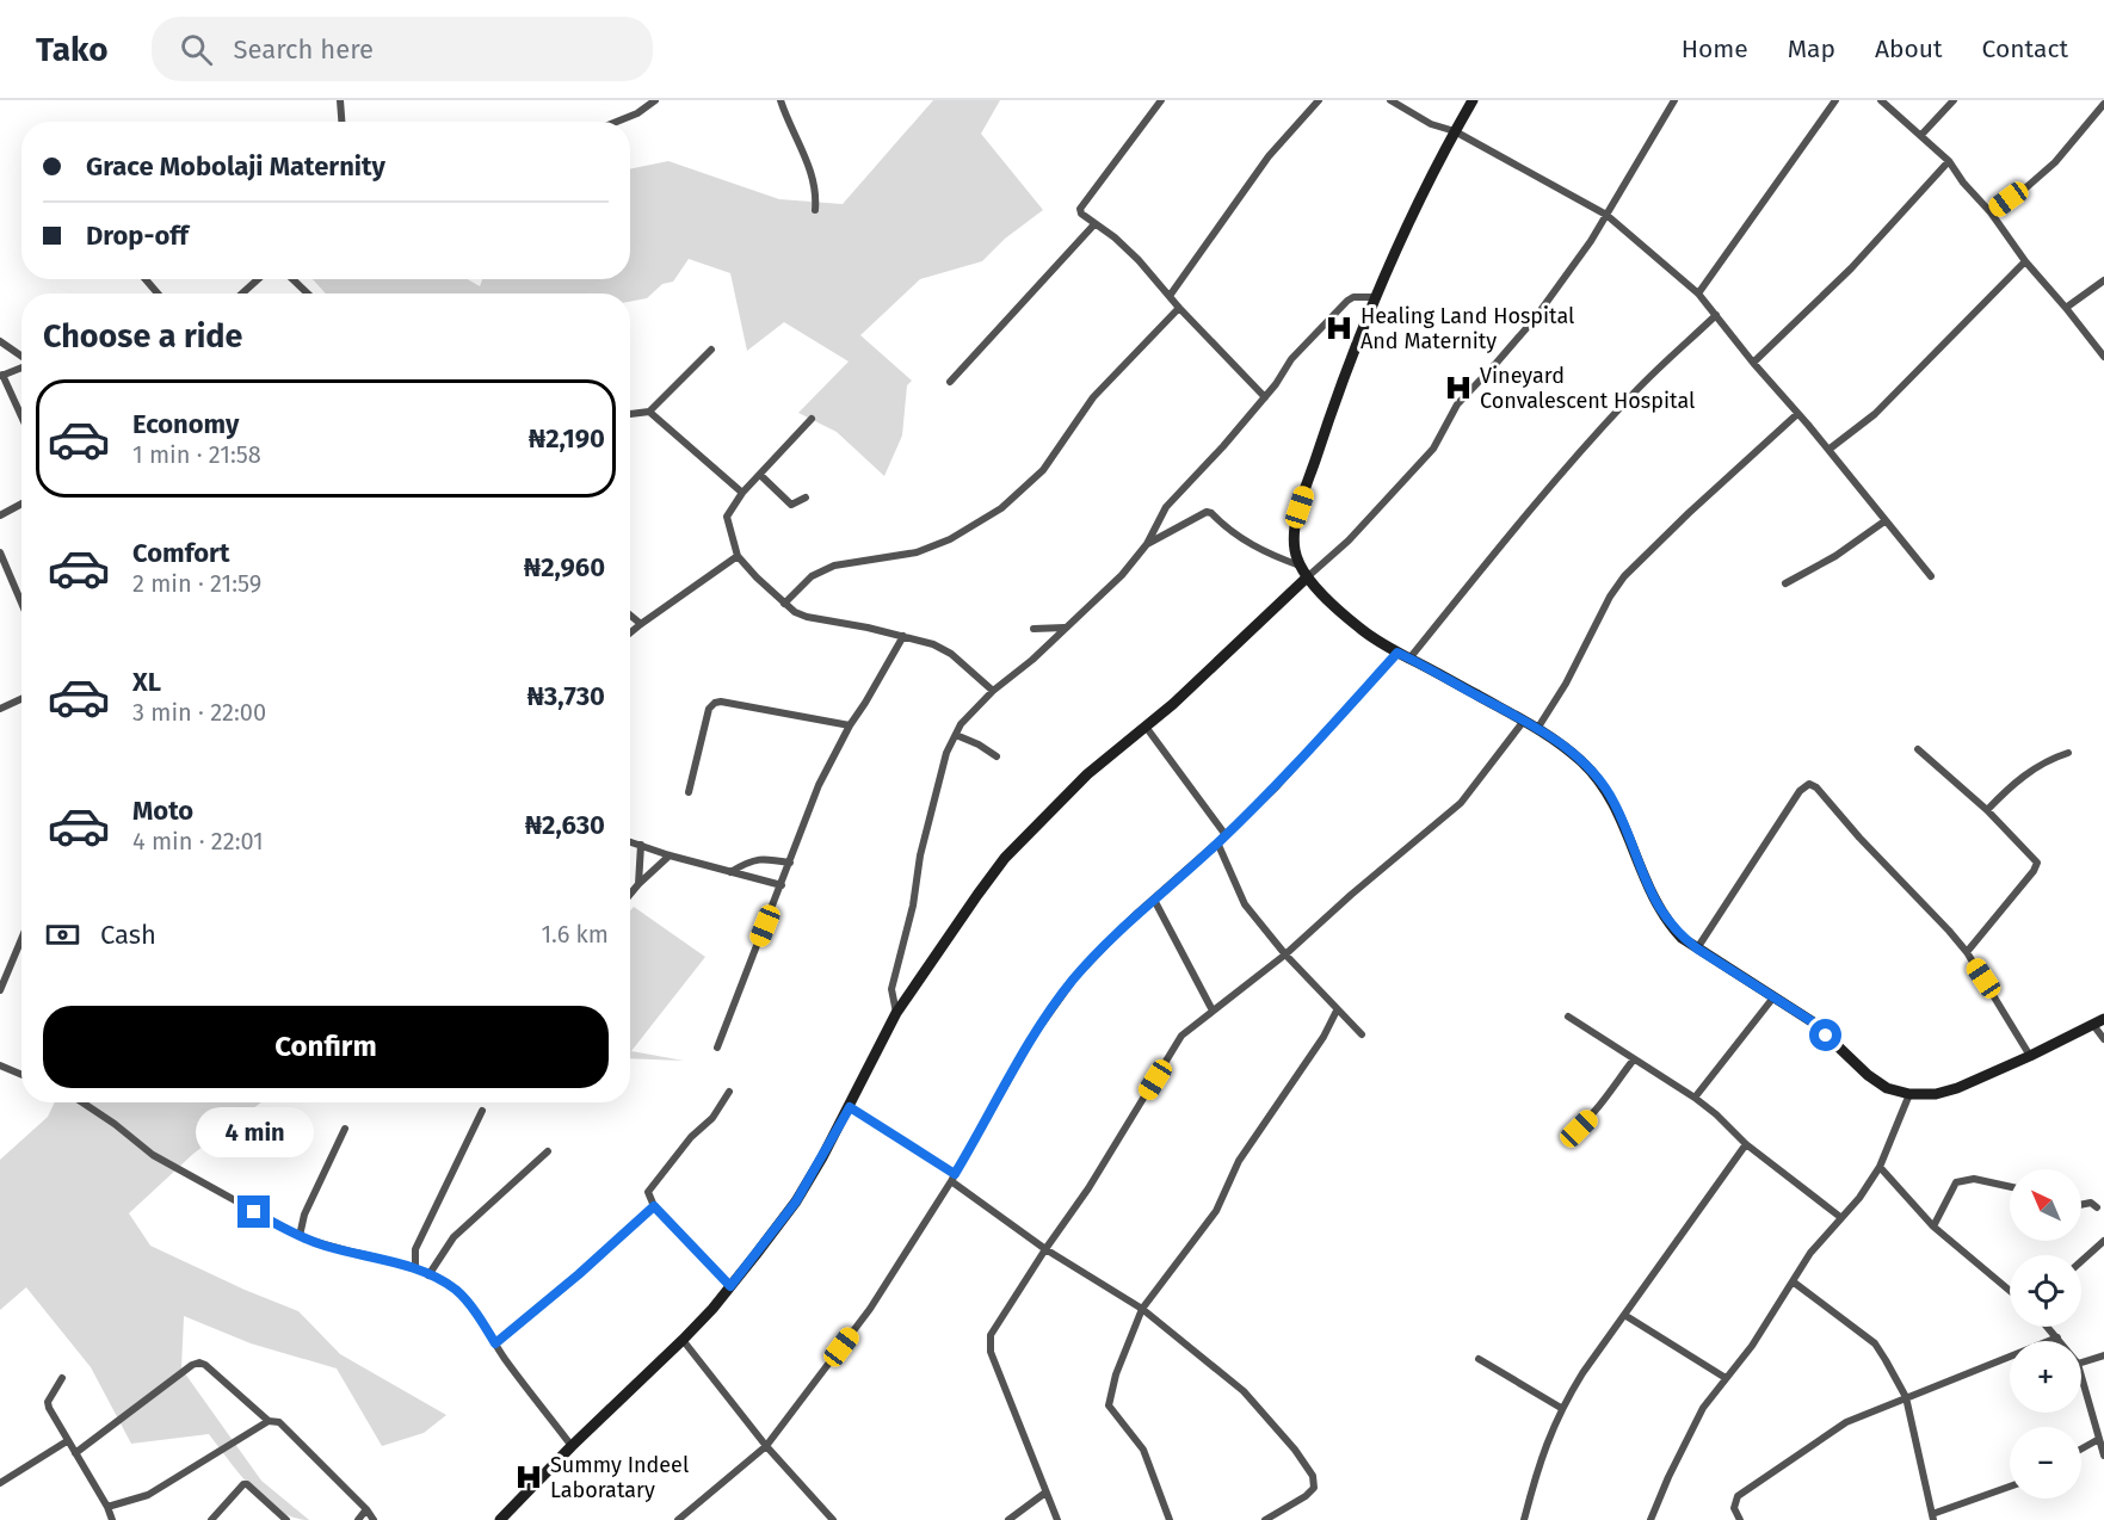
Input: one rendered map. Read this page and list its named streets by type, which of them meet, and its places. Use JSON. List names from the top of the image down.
{
  "places": {
    "hospital": ["Healing Land Hospital And Maternity", "Vineyard Convalescent Hospital", "Summy Indeel Laboratary"]
  },
  "north": "top left",
  "page": {
    "header": "Tako",
    "search": "Search here",
    "nav": [
      "Home",
      "Map",
      "About",
      "Contact"
    ],
    "banner": ["Grace Mobolaji Maternity", "Drop-off"],
    "heading": "Choose a ride",
    "list": [
      {
        "name": "Economy",
        "note": "1 min · 21:58",
        "value": "₦2,190"
      },
      {
        "name": "Comfort",
        "note": "2 min · 21:59",
        "value": "₦2,960"
      },
      {
        "name": "XL",
        "note": "3 min · 22:00",
        "value": "₦3,730"
      },
      {
        "name": "Moto",
        "note": "4 min · 22:01",
        "value": "₦2,630"
      }
    ],
    "pay": ["Cash", "1.6 km"],
    "buttons": "Confirm",
    "bubble": "4 min",
    "map_buttons": ["+", "−"]
  }
}
